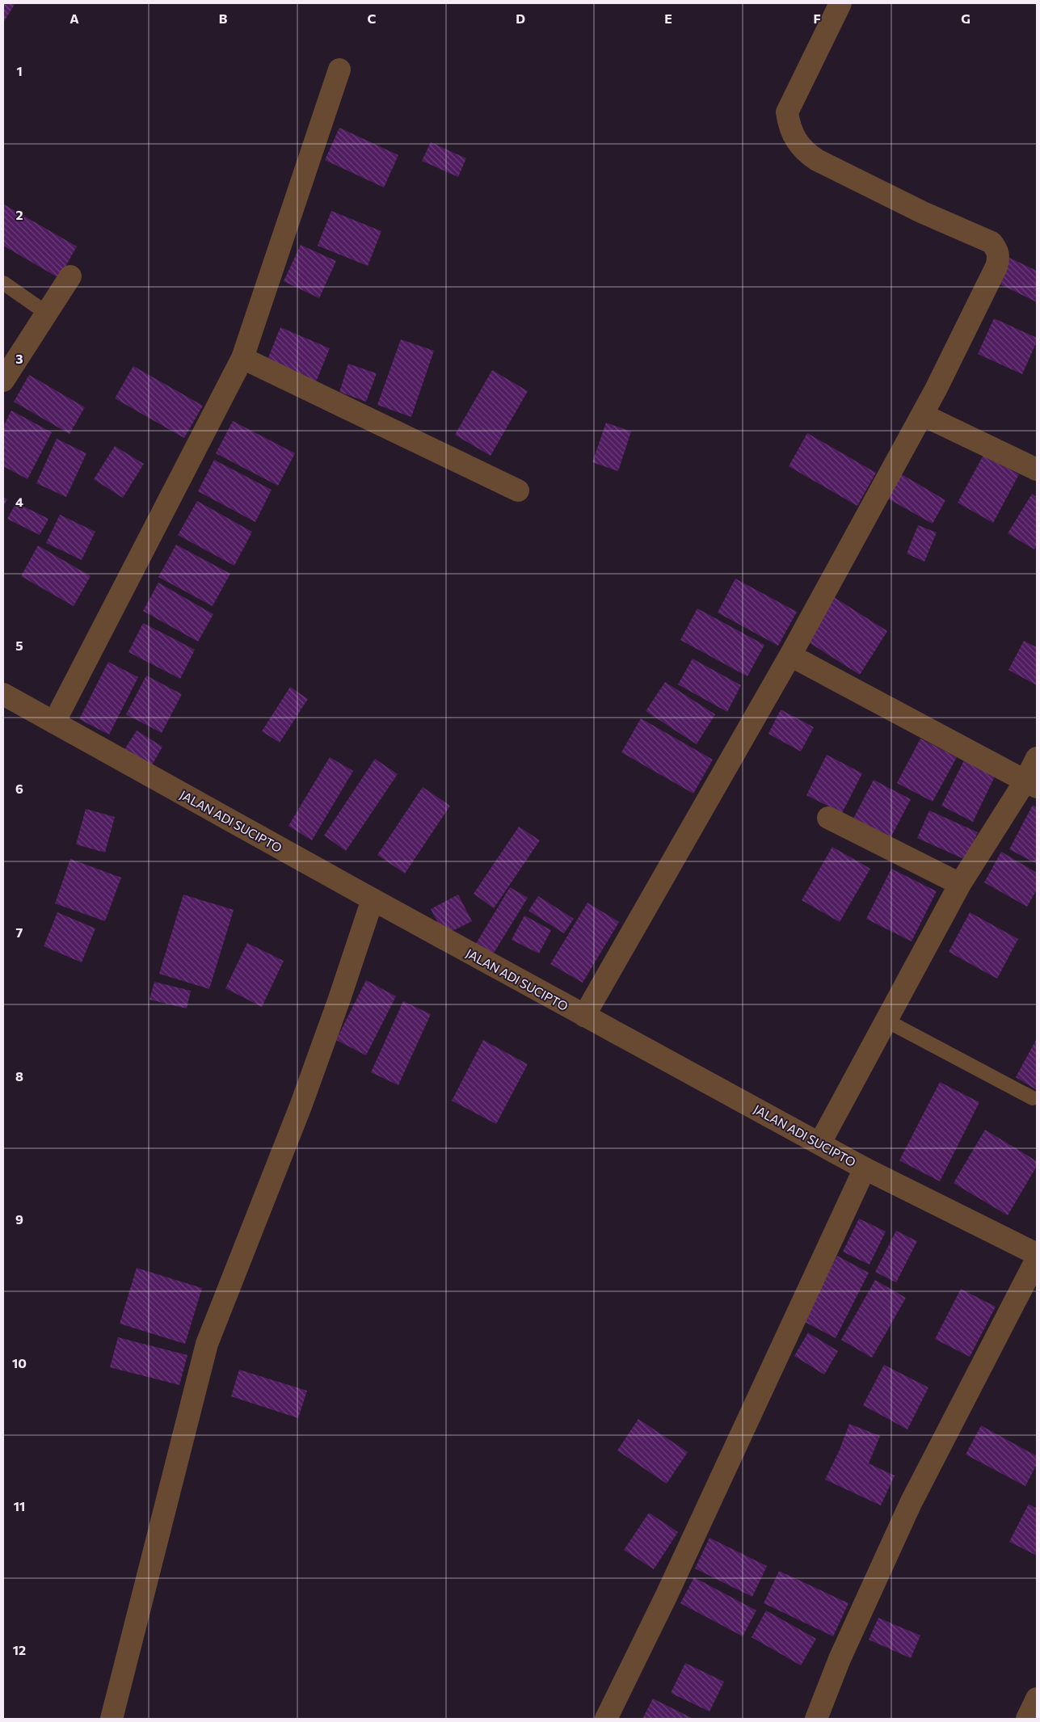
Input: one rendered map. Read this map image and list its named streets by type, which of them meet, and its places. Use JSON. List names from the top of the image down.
{
  "streets": {
    "street": ["JALAN ADI SUCIPTO"]
  },
  "grid": {
    "columns": [
      "A",
      "B",
      "C",
      "D",
      "E",
      "F",
      "G"
    ],
    "rows": [
      "1",
      "2",
      "3",
      "4",
      "5",
      "6",
      "7",
      "8",
      "9",
      "10",
      "11",
      "12"
    ]
  }
}
